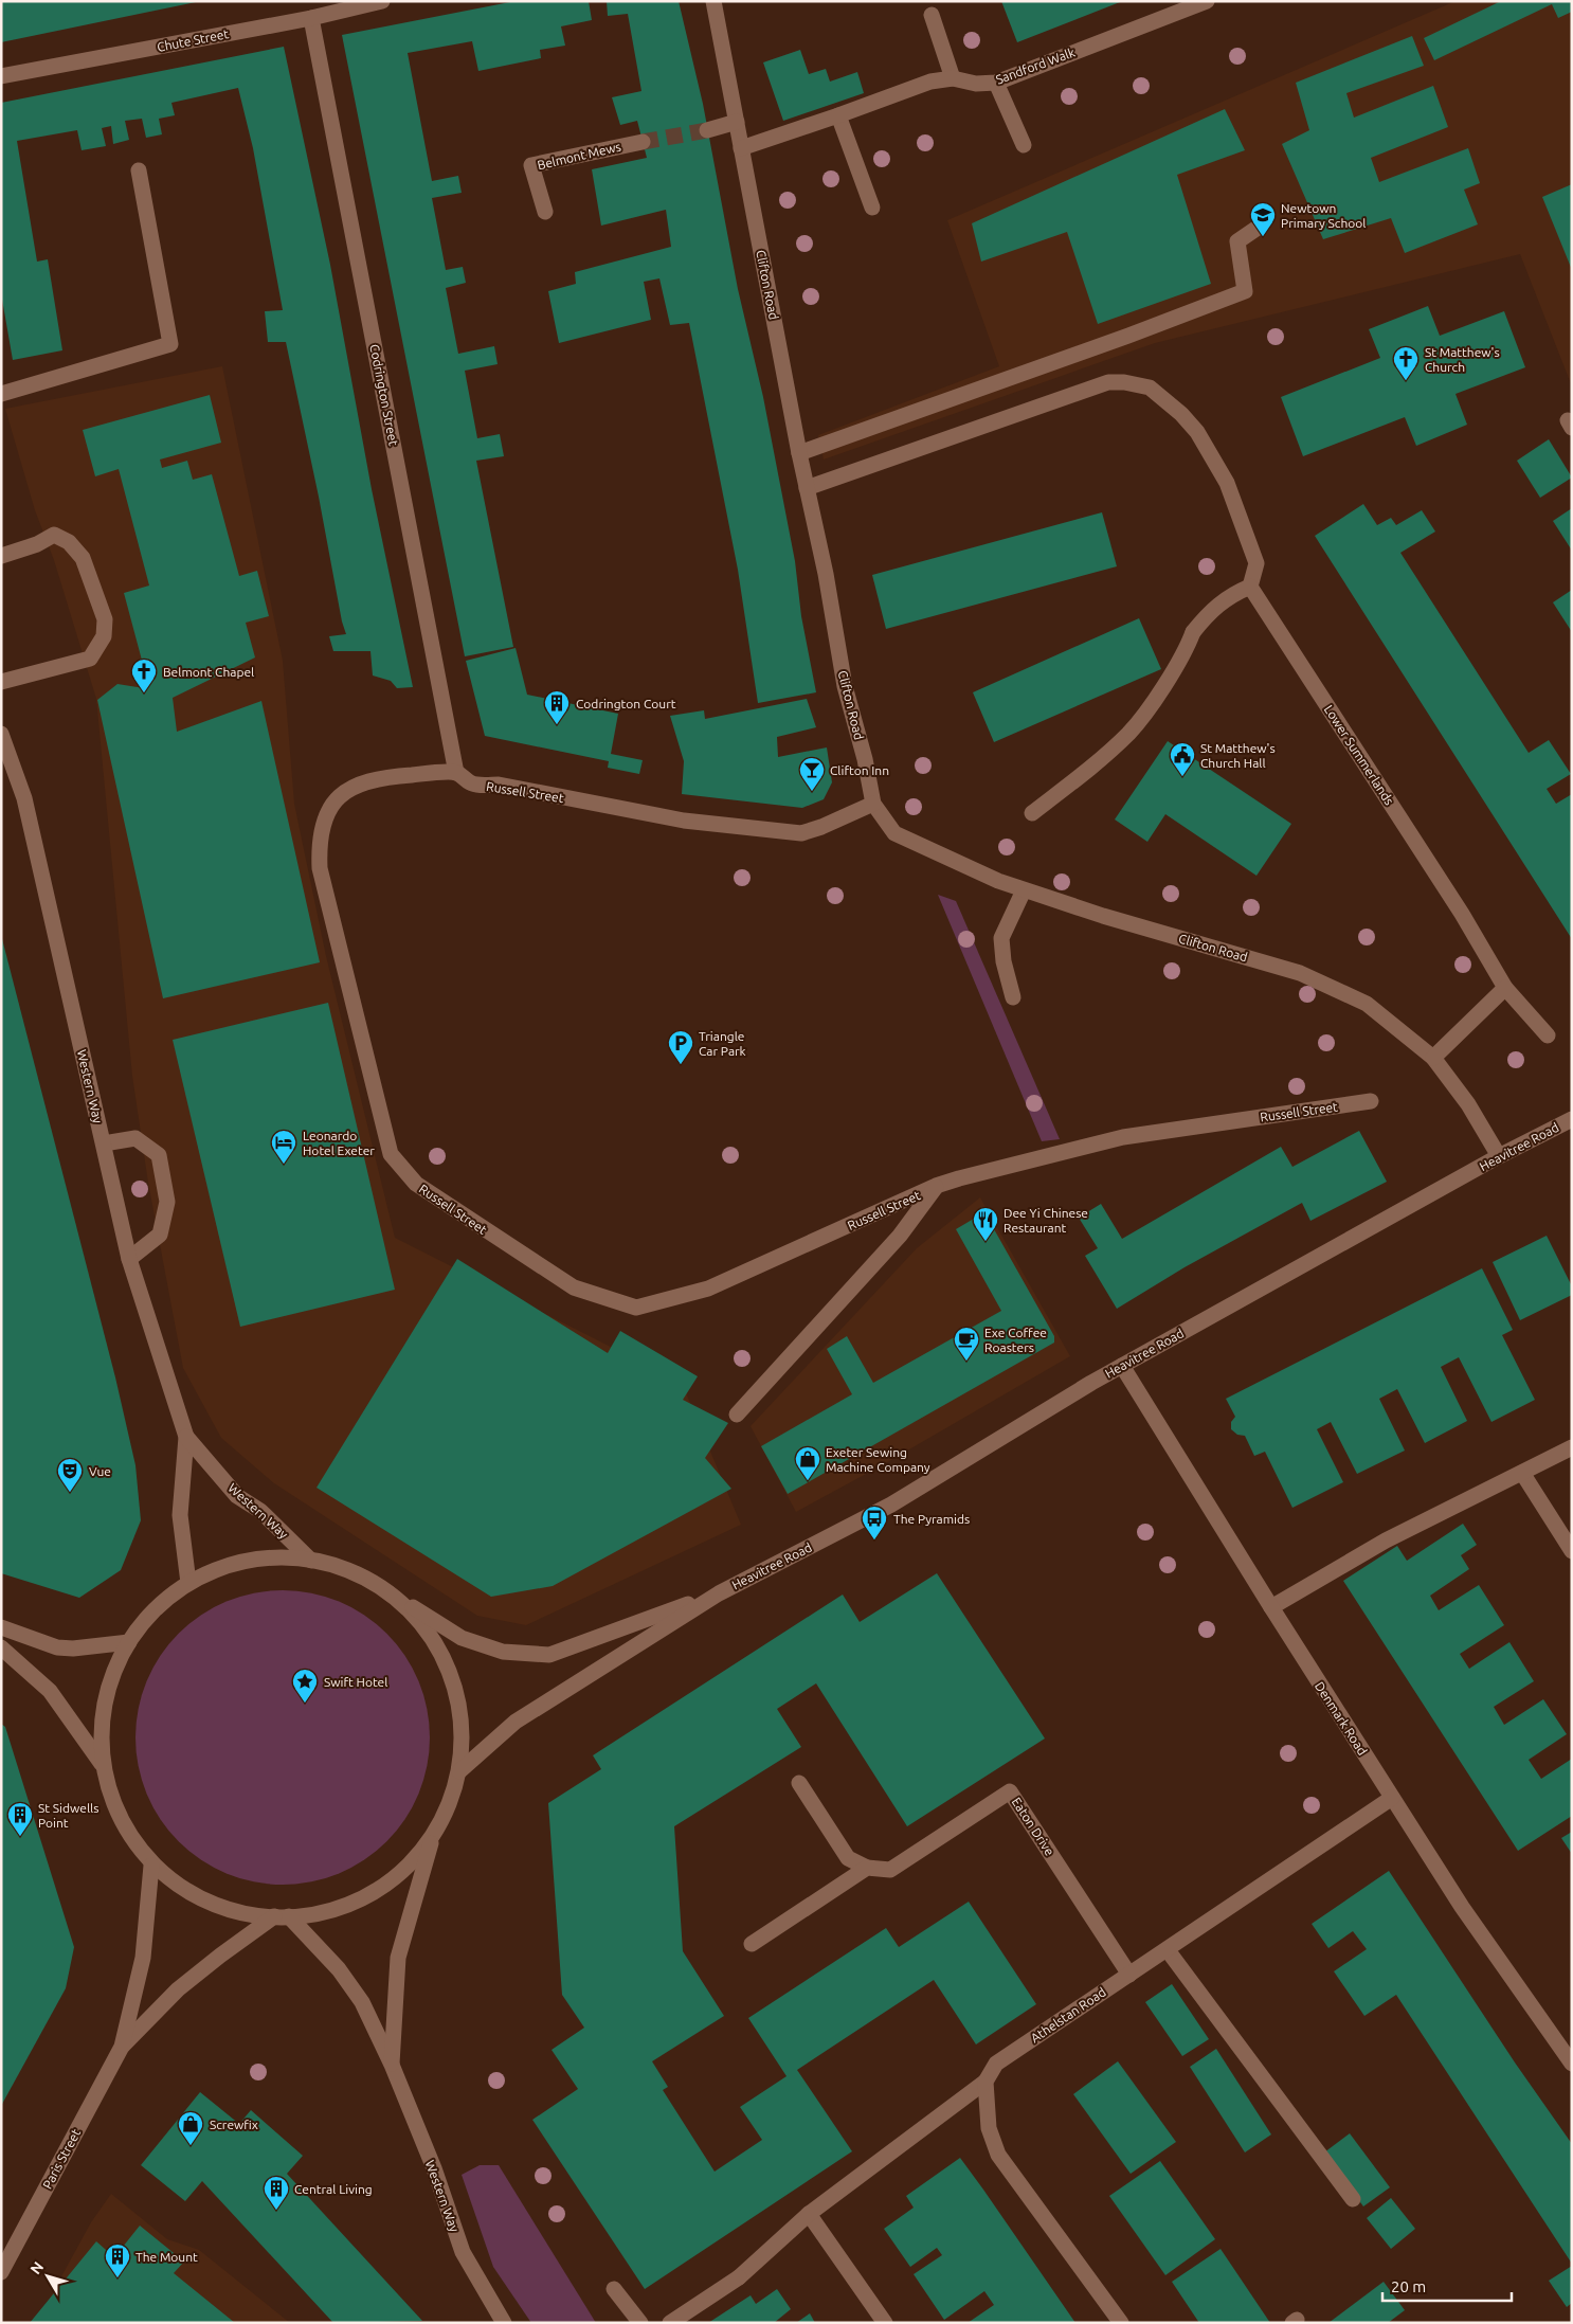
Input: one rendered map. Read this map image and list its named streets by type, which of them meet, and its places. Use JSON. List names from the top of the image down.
{
  "streets": {
    "street": [
      "Chute Street",
      "Sandford Walk",
      "Belmont Mews",
      "Clifton Road",
      "Codrington Street",
      "Lower Summerlands",
      "Russell Street",
      "Western Way",
      "Heavitree Road",
      "Denmark Road",
      "Eaton Drive",
      "Athelstan Road",
      "Paris Street"
    ]
  },
  "crossings": [
    ["Chute Street", "Codrington Street"],
    ["Sandford Walk", "Clifton Road"],
    ["Clifton Road", "Russell Street"],
    ["Clifton Road", "Heavitree Road"],
    ["Codrington Street", "Russell Street"],
    ["Western Way", "Heavitree Road"],
    ["Western Way", "Paris Street"],
    ["Heavitree Road", "Denmark Road"],
    ["Denmark Road", "Athelstan Road"],
    ["Eaton Drive", "Athelstan Road"]
  ],
  "places": {
    "school or university": ["Newtown Primary School"],
    "church": ["St Matthew's Church", "Belmont Chapel"],
    "building": [
      "Codrington Court",
      "St Sidwells Point",
      "Central Living",
      "The Mount"
    ],
    "public building": ["St Matthew's Church Hall"],
    "bar": ["Clifton Inn"],
    "parking": ["Triangle Car Park"],
    "hotel": ["Leonardo Hotel Exeter"],
    "restaurant": ["Dee Yi Chinese Restaurant"],
    "cafe": ["Exe Coffee Roasters"],
    "shop": ["Exeter Sewing Machine Company", "Screwfix"],
    "theatre": ["Vue"],
    "bus stop": ["The Pyramids"],
    "place": ["Swift Hotel"]
  },
  "scale_bar": "20 m",
  "north": "top left"
}
